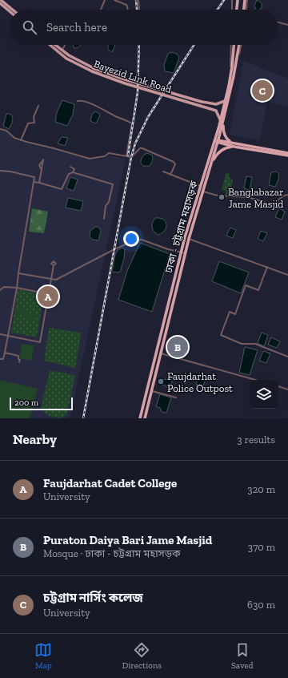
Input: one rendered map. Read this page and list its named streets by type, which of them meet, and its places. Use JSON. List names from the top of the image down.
{
  "streets": {
    "highway": ["ঢাকা - চট্টগ্রাম মহাসড়ক"],
    "main road": ["Bayezid Link Road"]
  },
  "crossings": [
    ["Bayezid Link Road", "ঢাকা - চট্টগ্রাম মহাসড়ক"]
  ],
  "places": ["Banglabazar Jame Masjid", "Faujdarhat Police Outpost"],
  "scale_bar": "200 m",
  "page": {
    "search": "Search here",
    "pins": ["C", "A", "B"],
    "scale": "200 m",
    "heading": ["Nearby", "3 results"],
    "list": [
      {
        "mark": "A",
        "name": "Faujdarhat Cadet College",
        "note": "University",
        "value": "320 m"
      },
      {
        "mark": "B",
        "name": "Puraton Daiya Bari Jame Masjid",
        "note": "Mosque · ঢাকা - চট্টগ্রাম মহাসড়ক",
        "value": "370 m"
      },
      {
        "mark": "C",
        "name": "চট্টগ্রাম নার্সিং কলেজ",
        "note": "University",
        "value": "630 m"
      }
    ],
    "nav": ["Map", "Directions", "Saved"]
  }
}
